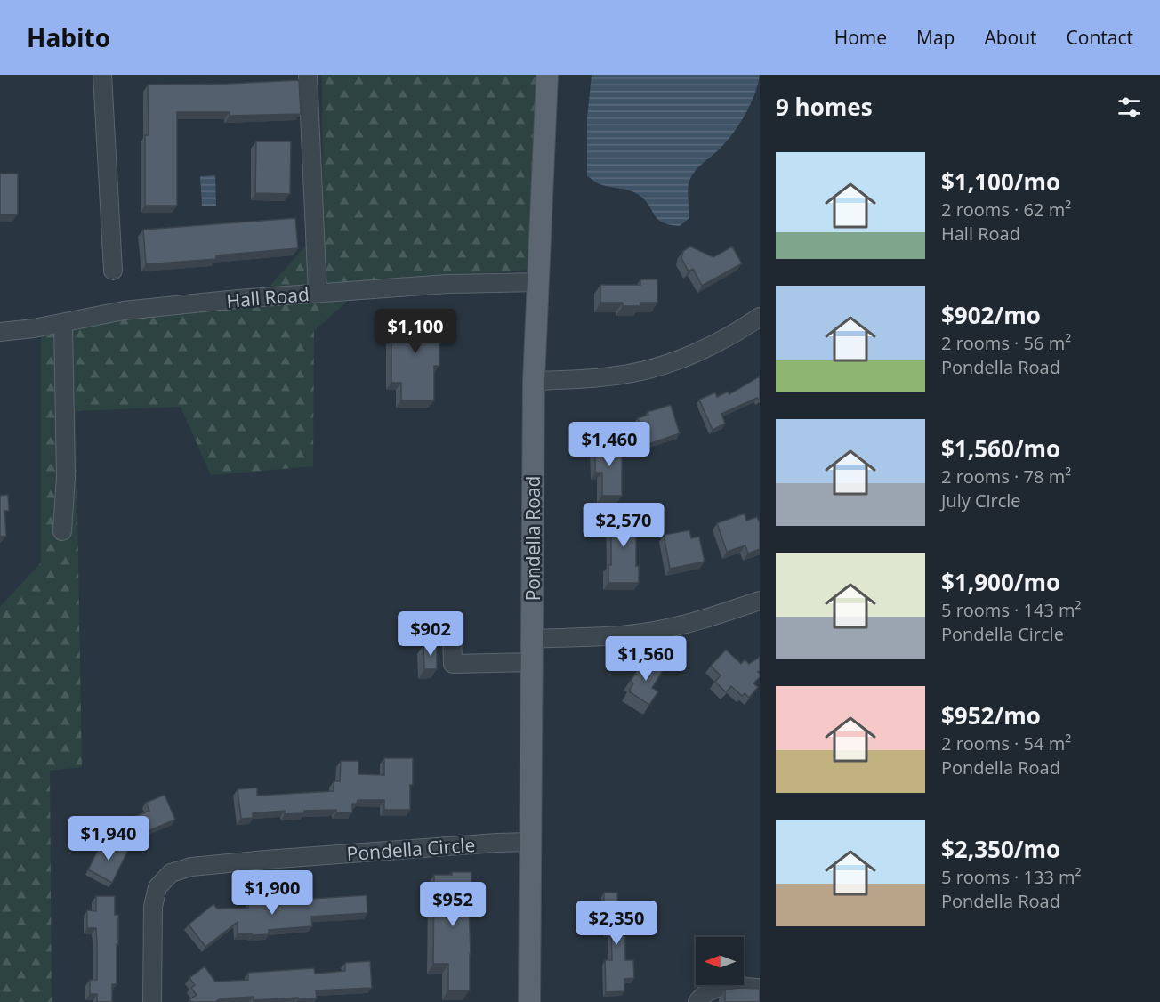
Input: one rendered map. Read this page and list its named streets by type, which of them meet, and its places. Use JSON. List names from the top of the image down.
{
  "streets": {
    "main road": ["Pondella Road"],
    "street": ["Hall Road", "Pondella Circle"]
  },
  "crossings": [
    ["Hall Road", "Pondella Road"],
    ["Pondella Road", "Pondella Circle"]
  ],
  "north": "left",
  "page": {
    "header": "Habito",
    "nav": [
      "Home",
      "Map",
      "About",
      "Contact"
    ],
    "heading": "9 homes",
    "list": [
      {
        "name": "$1,100/mo",
        "note": "2 rooms · 62 m² · Hall Road"
      },
      {
        "name": "$902/mo",
        "note": "2 rooms · 56 m² · Pondella Road"
      },
      {
        "name": "$1,560/mo",
        "note": "2 rooms · 78 m² · July Circle"
      },
      {
        "name": "$1,900/mo",
        "note": "5 rooms · 143 m² · Pondella Circle"
      },
      {
        "name": "$952/mo",
        "note": "2 rooms · 54 m² · Pondella Road"
      },
      {
        "name": "$2,350/mo",
        "note": "5 rooms · 133 m² · Pondella Road"
      }
    ],
    "price": [
      "$1,100",
      "$1,460",
      "$2,570",
      "$902",
      "$1,560",
      "$1,940",
      "$1,900",
      "$952",
      "$2,350"
    ]
  }
}
